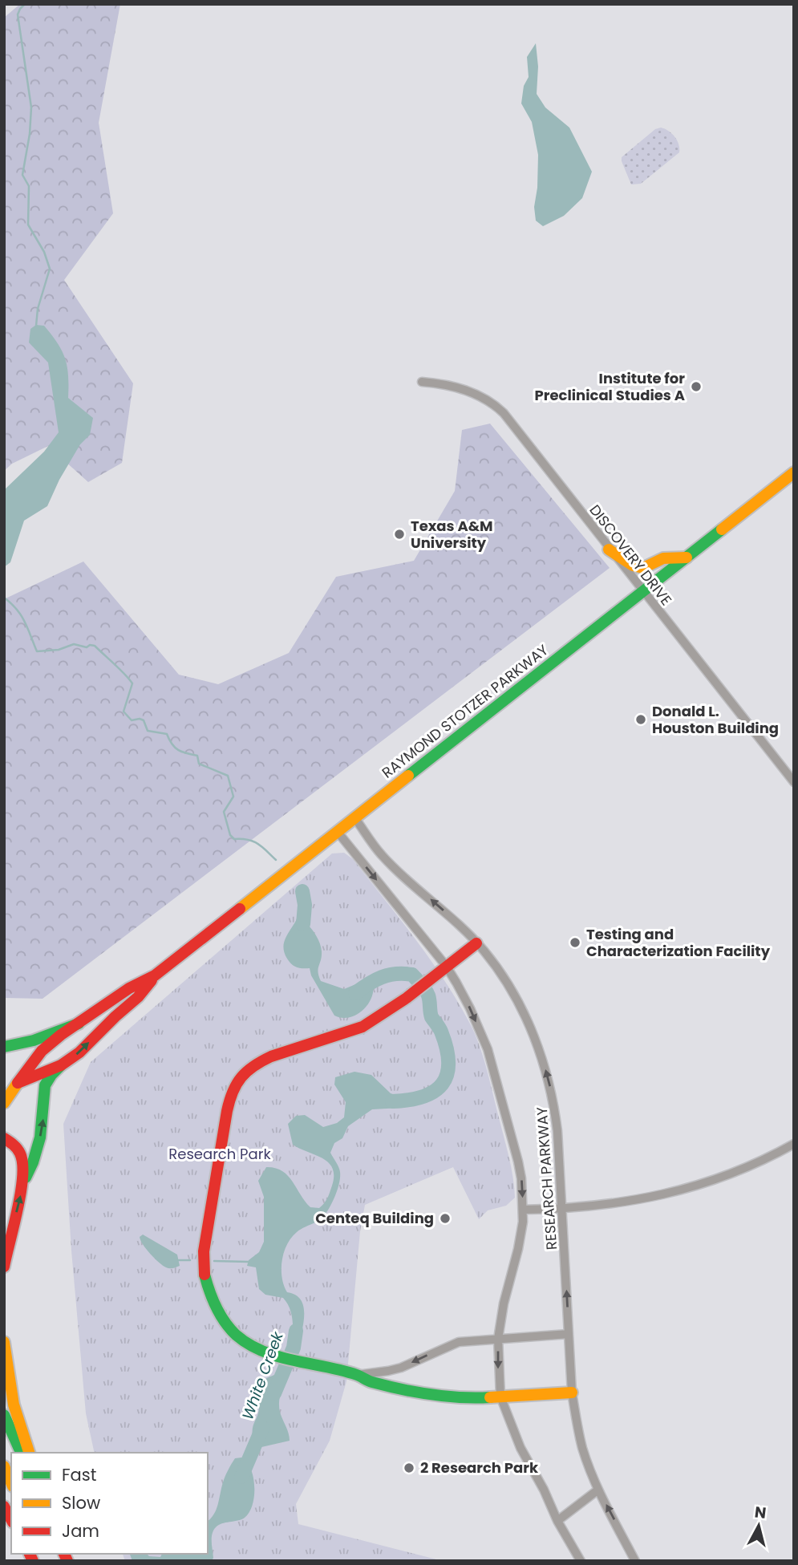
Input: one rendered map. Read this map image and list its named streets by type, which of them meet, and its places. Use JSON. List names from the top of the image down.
{
  "streets": {
    "main road": ["RAYMOND STOTZER PARKWAY"],
    "street": ["DISCOVERY DRIVE", "RESEARCH PARKWAY"]
  },
  "crossings": [
    ["DISCOVERY DRIVE", "RAYMOND STOTZER PARKWAY"],
    ["RAYMOND STOTZER PARKWAY", "RESEARCH PARKWAY"]
  ],
  "water": ["White Creek"],
  "parks": ["Research Park"],
  "places": [
    "Institute for Preclinical Studies A",
    "Texas A&M University",
    "Donald L. Houston Building",
    "Testing and Characterization Facility",
    "Centeq Building",
    "2 Research Park"
  ],
  "legend": ["Fast", "Slow", "Jam"],
  "north": "top"
}
